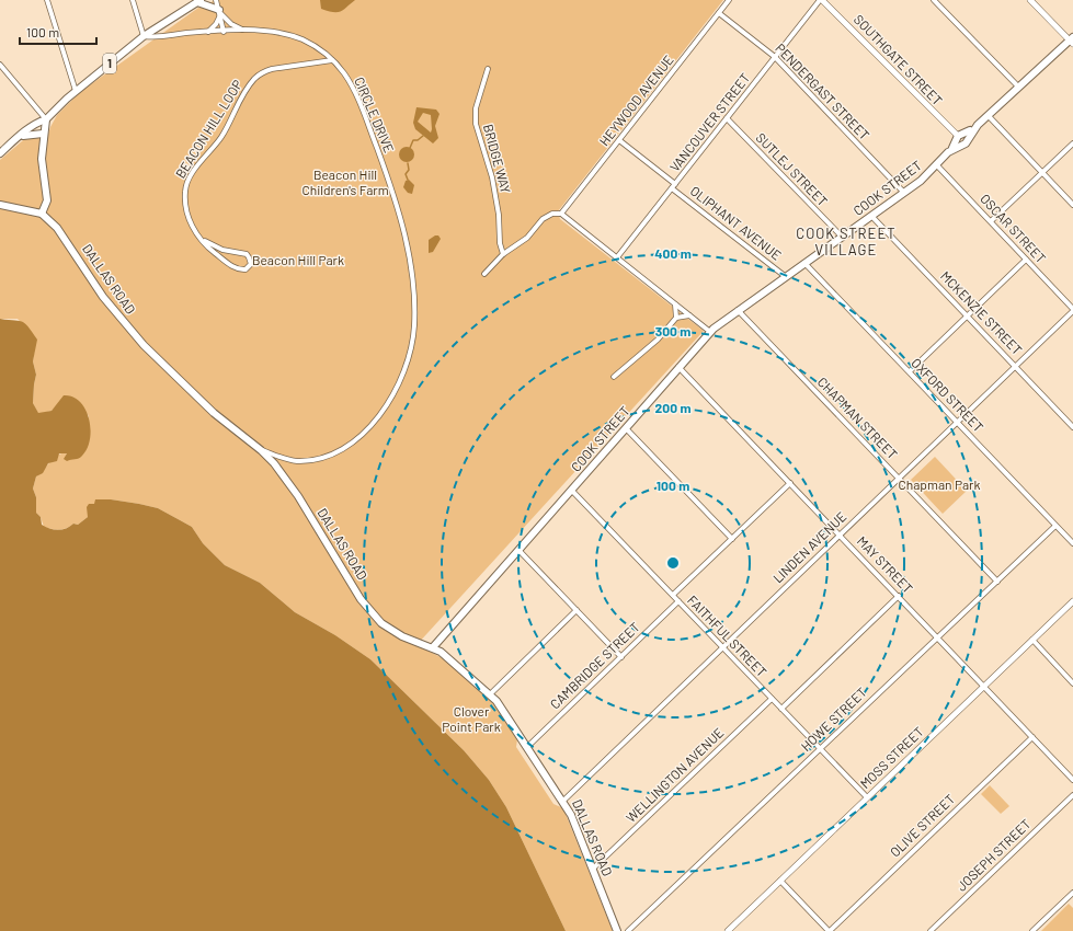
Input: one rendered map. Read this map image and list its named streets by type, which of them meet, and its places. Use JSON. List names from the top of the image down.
{
  "streets": {
    "main road": ["1", "COOK STREET", "DALLAS ROAD"],
    "street": [
      "SOUTHGATE STREET",
      "PENDERGAST STREET",
      "HEYWOOD AVENUE",
      "CIRCLE DRIVE",
      "VANCOUVER STREET",
      "BEACON HILL LOOP",
      "BRIDGE WAY",
      "SUTLEJ STREET",
      "OLIPHANT AVENUE",
      "OSCAR STREET",
      "MCKENZIE STREET",
      "OXFORD STREET",
      "CHAPMAN STREET",
      "LINDEN AVENUE",
      "MAY STREET",
      "FAITHFUL STREET",
      "CAMBRIDGE STREET",
      "HOWE STREET",
      "MOSS STREET",
      "WELLINGTON AVENUE",
      "OLIVE STREET",
      "JOSEPH STREET"
    ]
  },
  "crossings": [
    ["SOUTHGATE STREET", "VANCOUVER STREET"],
    ["SOUTHGATE STREET", "COOK STREET"],
    ["1", "CIRCLE DRIVE"],
    ["PENDERGAST STREET", "HEYWOOD AVENUE"],
    ["PENDERGAST STREET", "VANCOUVER STREET"],
    ["PENDERGAST STREET", "COOK STREET"],
    ["HEYWOOD AVENUE", "OLIPHANT AVENUE"],
    ["CIRCLE DRIVE", "BEACON HILL LOOP"],
    ["CIRCLE DRIVE", "DALLAS ROAD"],
    ["VANCOUVER STREET", "SUTLEJ STREET"],
    ["VANCOUVER STREET", "OLIPHANT AVENUE"],
    ["SUTLEJ STREET", "COOK STREET"],
    ["COOK STREET", "OLIPHANT AVENUE"],
    ["COOK STREET", "OSCAR STREET"],
    ["COOK STREET", "DALLAS ROAD"],
    ["COOK STREET", "MCKENZIE STREET"],
    ["COOK STREET", "OXFORD STREET"],
    ["COOK STREET", "CHAPMAN STREET"],
    ["COOK STREET", "MAY STREET"],
    ["COOK STREET", "FAITHFUL STREET"],
    ["OSCAR STREET", "LINDEN AVENUE"],
    ["DALLAS ROAD", "LINDEN AVENUE"],
    ["DALLAS ROAD", "CAMBRIDGE STREET"],
    ["DALLAS ROAD", "WELLINGTON AVENUE"],
    ["MCKENZIE STREET", "LINDEN AVENUE"],
    ["OXFORD STREET", "LINDEN AVENUE"],
    ["OXFORD STREET", "HOWE STREET"],
    ["CHAPMAN STREET", "LINDEN AVENUE"],
    ["CHAPMAN STREET", "HOWE STREET"],
    ["LINDEN AVENUE", "MAY STREET"],
    ["LINDEN AVENUE", "FAITHFUL STREET"],
    ["MAY STREET", "HOWE STREET"],
    ["MAY STREET", "MOSS STREET"],
    ["MAY STREET", "OLIVE STREET"],
    ["FAITHFUL STREET", "CAMBRIDGE STREET"],
    ["FAITHFUL STREET", "HOWE STREET"],
    ["FAITHFUL STREET", "MOSS STREET"],
    ["FAITHFUL STREET", "WELLINGTON AVENUE"]
  ],
  "districts": ["COOK STREET VILLAGE"],
  "parks": [
    "Beacon Hill Children's Farm",
    "Beacon Hill Park",
    "Chapman Park",
    "Clover Point Park"
  ],
  "scale_bar": "100 m",
  "rings": [
    "400 m",
    "300 m",
    "200 m",
    "100 m"
  ]
}
